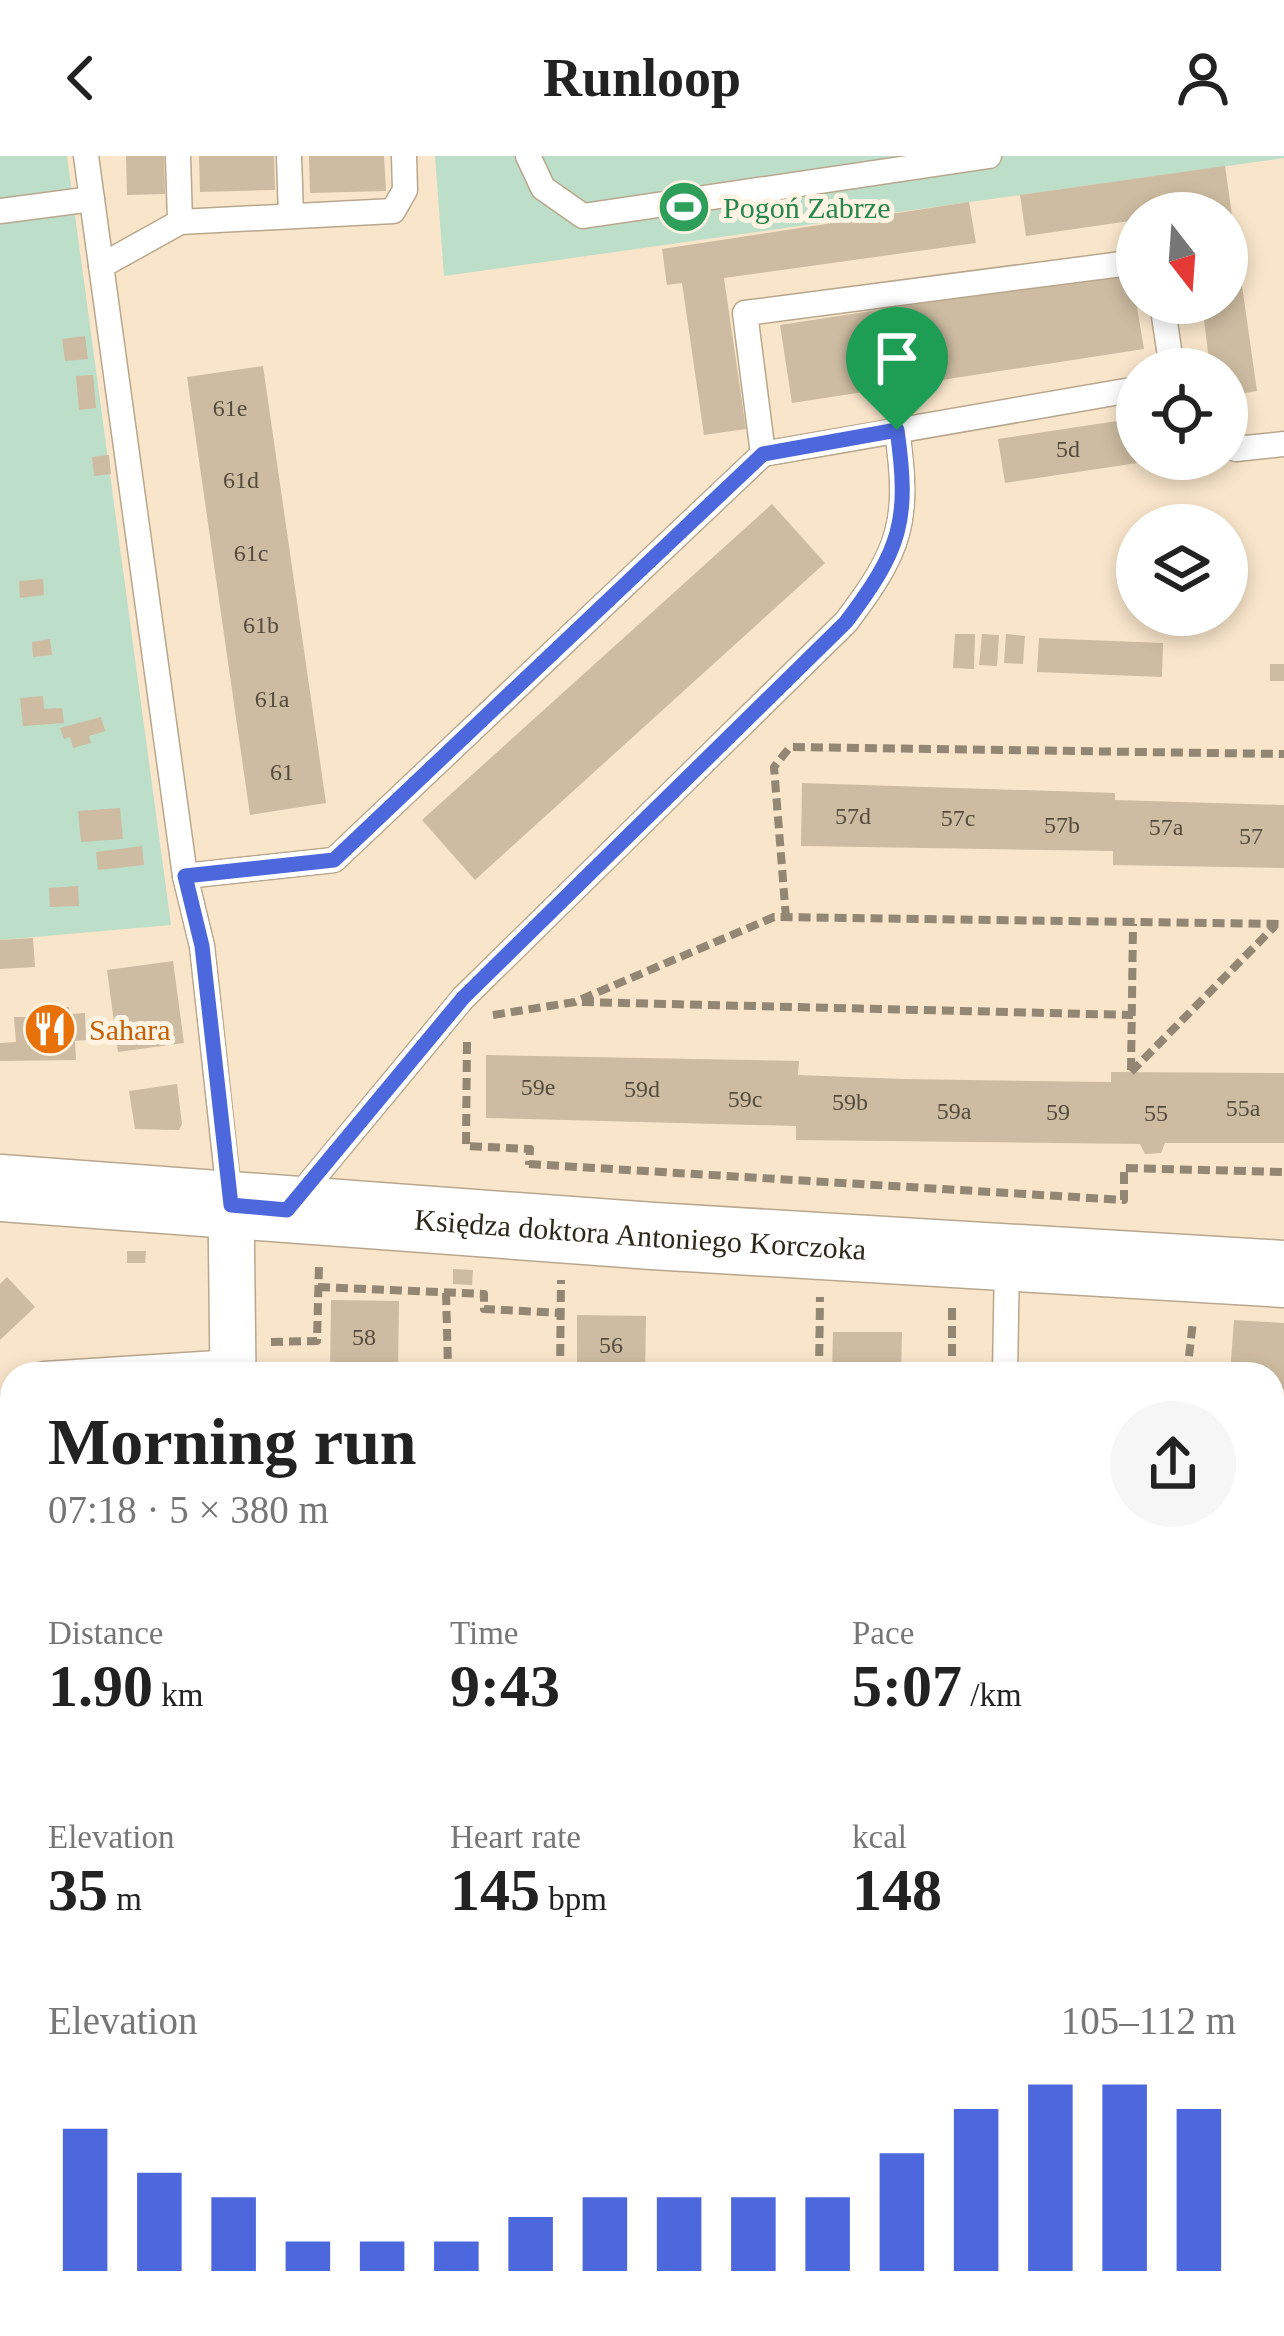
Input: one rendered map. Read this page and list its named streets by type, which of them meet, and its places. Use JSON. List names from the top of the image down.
{
  "streets": {
    "street": ["Księdza doktora Antoniego Korczoka"]
  },
  "places": {
    "sports": ["Pogoń Zabrze"],
    "restaurant": ["Sahara"]
  },
  "house_numbers": [
    "61e",
    "5d",
    "61d",
    "61c",
    "61b",
    "61a",
    "61",
    "57d",
    "57c",
    "57b",
    "57a",
    "57",
    "59e",
    "59d",
    "59c",
    "59b",
    "55a",
    "59a",
    "59",
    "55",
    "58",
    "56"
  ],
  "north": "bottom",
  "page": {
    "header": "Runloop",
    "heading": ["Morning run", "07:18 · 5 × 380 m"],
    "stats": [
      ["Distance", "1.90 km"],
      ["Time", "9:43"],
      ["Pace", "5:07 /km"],
      ["Elevation", "35 m"],
      ["Heart rate", "145 bpm"],
      ["kcal", "148"]
    ],
    "chart": ["Elevation", "105–112 m"]
  }
}
